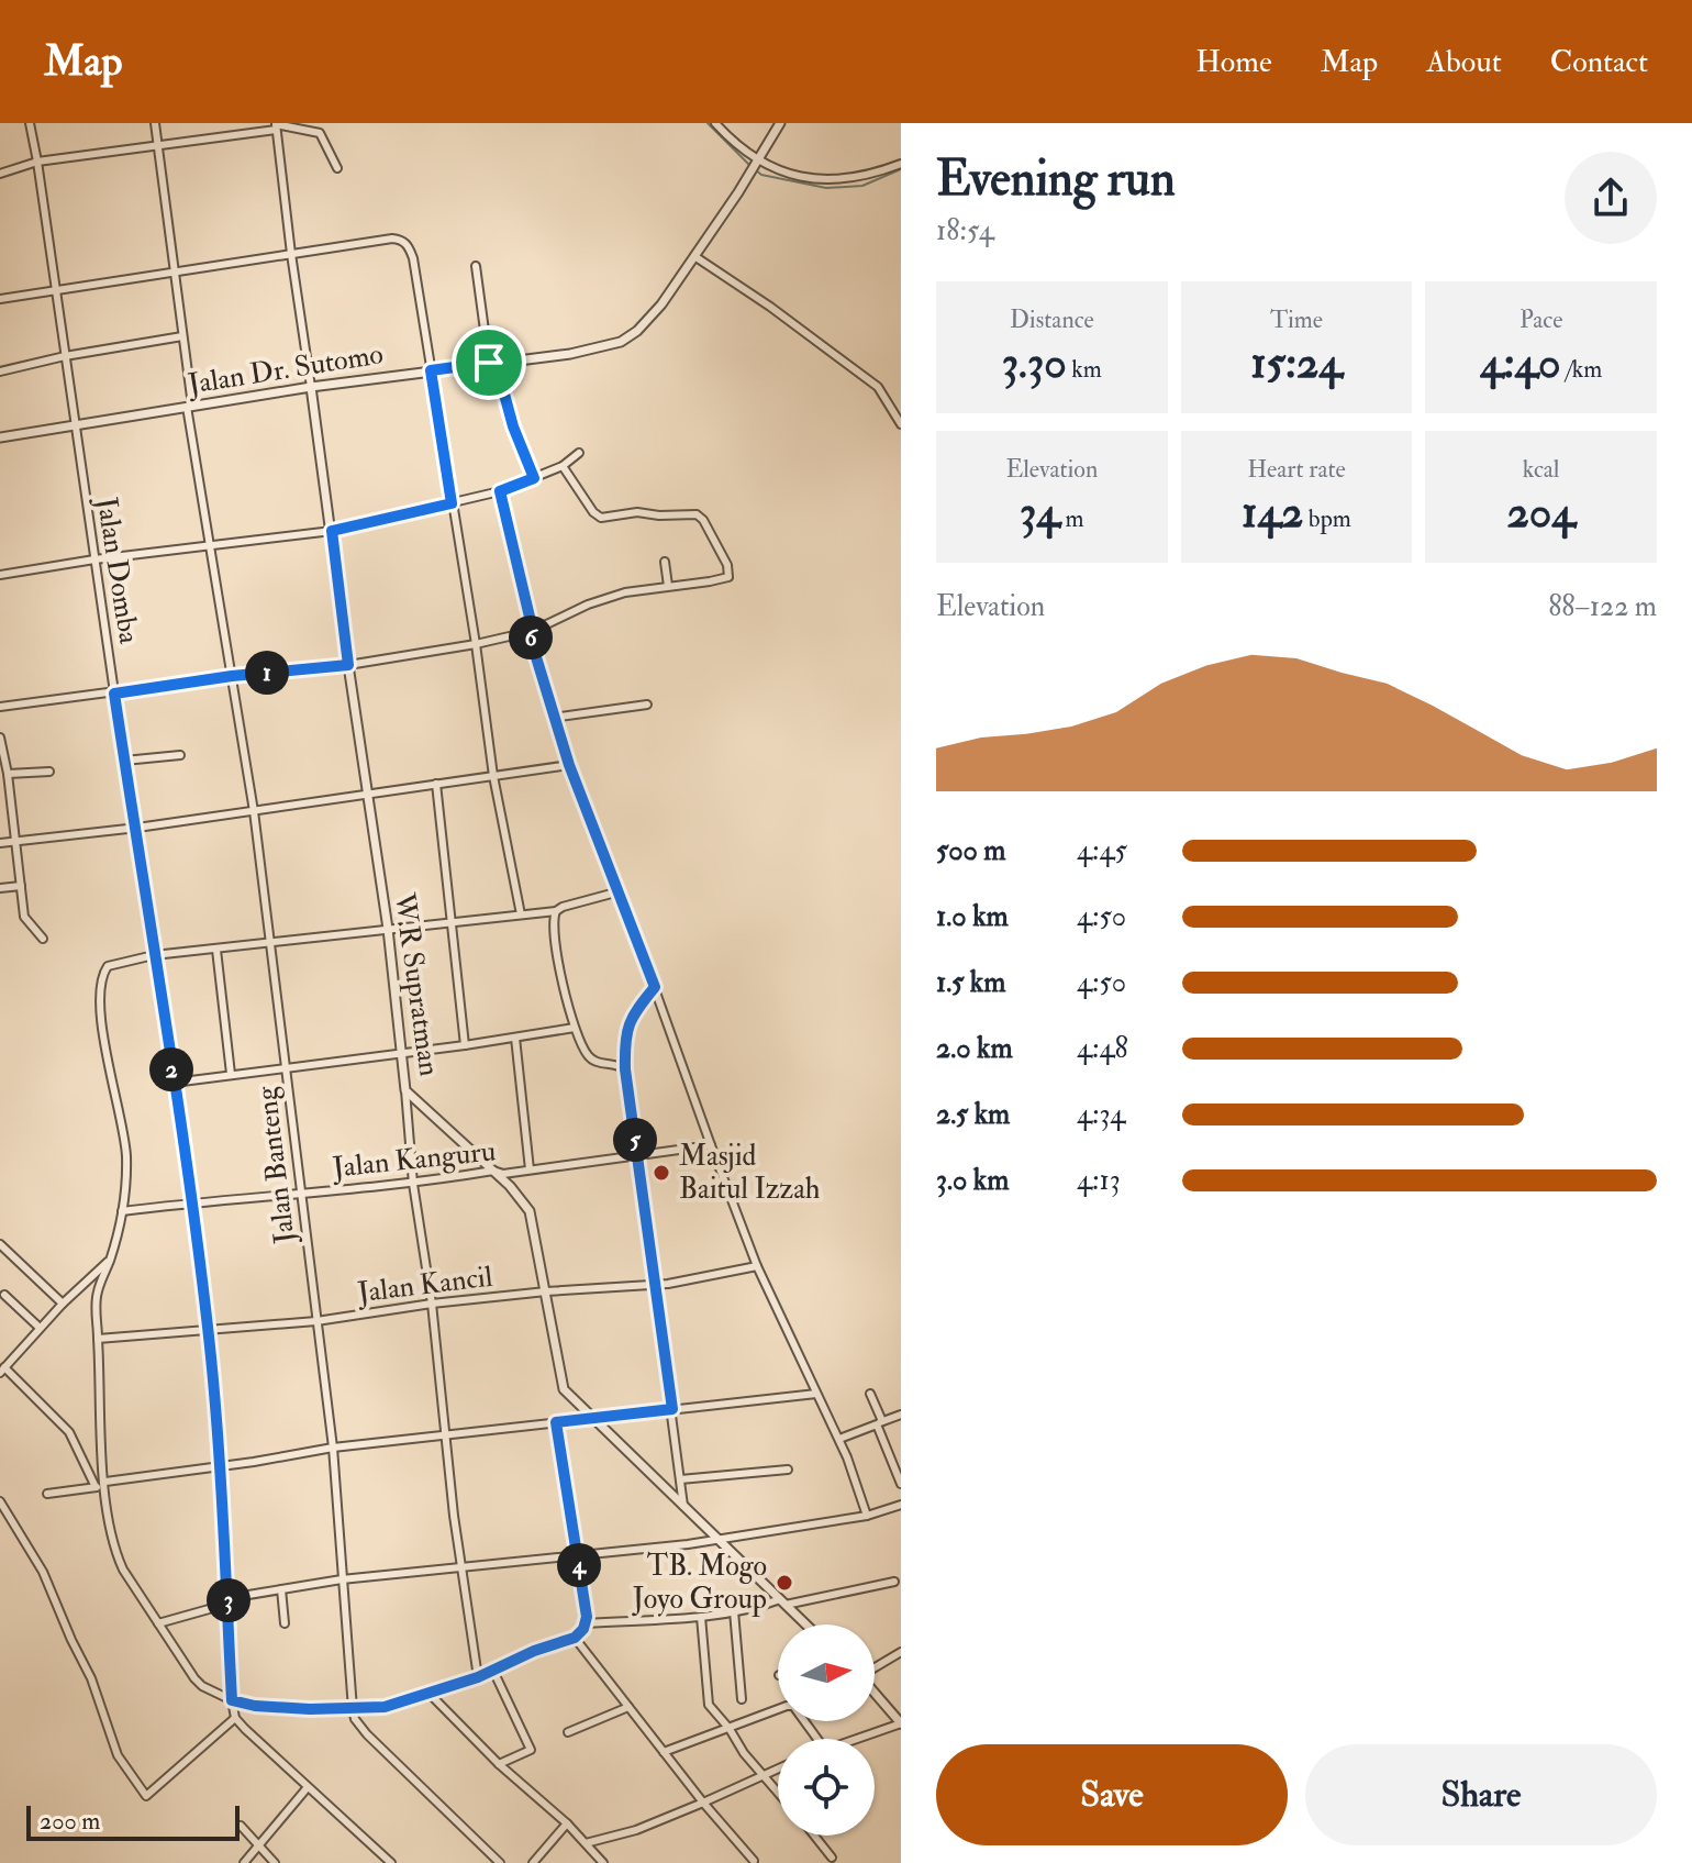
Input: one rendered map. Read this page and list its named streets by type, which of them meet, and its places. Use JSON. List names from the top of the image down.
{
  "streets": {
    "street": [
      "Jalan Dr. Sutomo",
      "Jalan Domba",
      "W.R Supratman",
      "Jalan Kanguru",
      "Jalan Banteng",
      "Jalan Kancil"
    ]
  },
  "crossings": [
    ["Jalan Dr. Sutomo", "Jalan Domba"],
    ["Jalan Dr. Sutomo", "W.R Supratman"],
    ["Jalan Dr. Sutomo", "Jalan Banteng"],
    ["Jalan Domba", "Jalan Kanguru"],
    ["Jalan Domba", "Jalan Kancil"],
    ["W.R Supratman", "Jalan Kanguru"],
    ["W.R Supratman", "Jalan Kancil"],
    ["Jalan Kanguru", "Jalan Banteng"],
    ["Jalan Banteng", "Jalan Kancil"]
  ],
  "places": ["Masjid Baitul Izzah", "TB. Mogo Joyo Group"],
  "scale_bar": "200 m",
  "north": "right",
  "page": {
    "header": "Map",
    "nav": [
      "Home",
      "Map",
      "About",
      "Contact"
    ],
    "heading": ["Evening run", "18:54"],
    "stats": [
      ["Distance", "3.30 km"],
      ["Time", "15:24"],
      ["Pace", "4:40 /km"],
      ["Elevation", "34 m"],
      ["Heart rate", "142 bpm"],
      ["kcal", "204"]
    ],
    "chart": ["Elevation", "88–122 m"],
    "pins": [
      "6",
      "1",
      "2",
      "5",
      "4",
      "3"
    ],
    "list": [
      {
        "name": "500 m",
        "note": "4:45"
      },
      {
        "name": "1.0 km",
        "note": "4:50"
      },
      {
        "name": "1.5 km",
        "note": "4:50"
      },
      {
        "name": "2.0 km",
        "note": "4:48"
      },
      {
        "name": "2.5 km",
        "note": "4:34"
      },
      {
        "name": "3.0 km",
        "note": "4:13"
      }
    ],
    "buttons": ["Save", "Share"],
    "scale": "200 m"
  }
}
